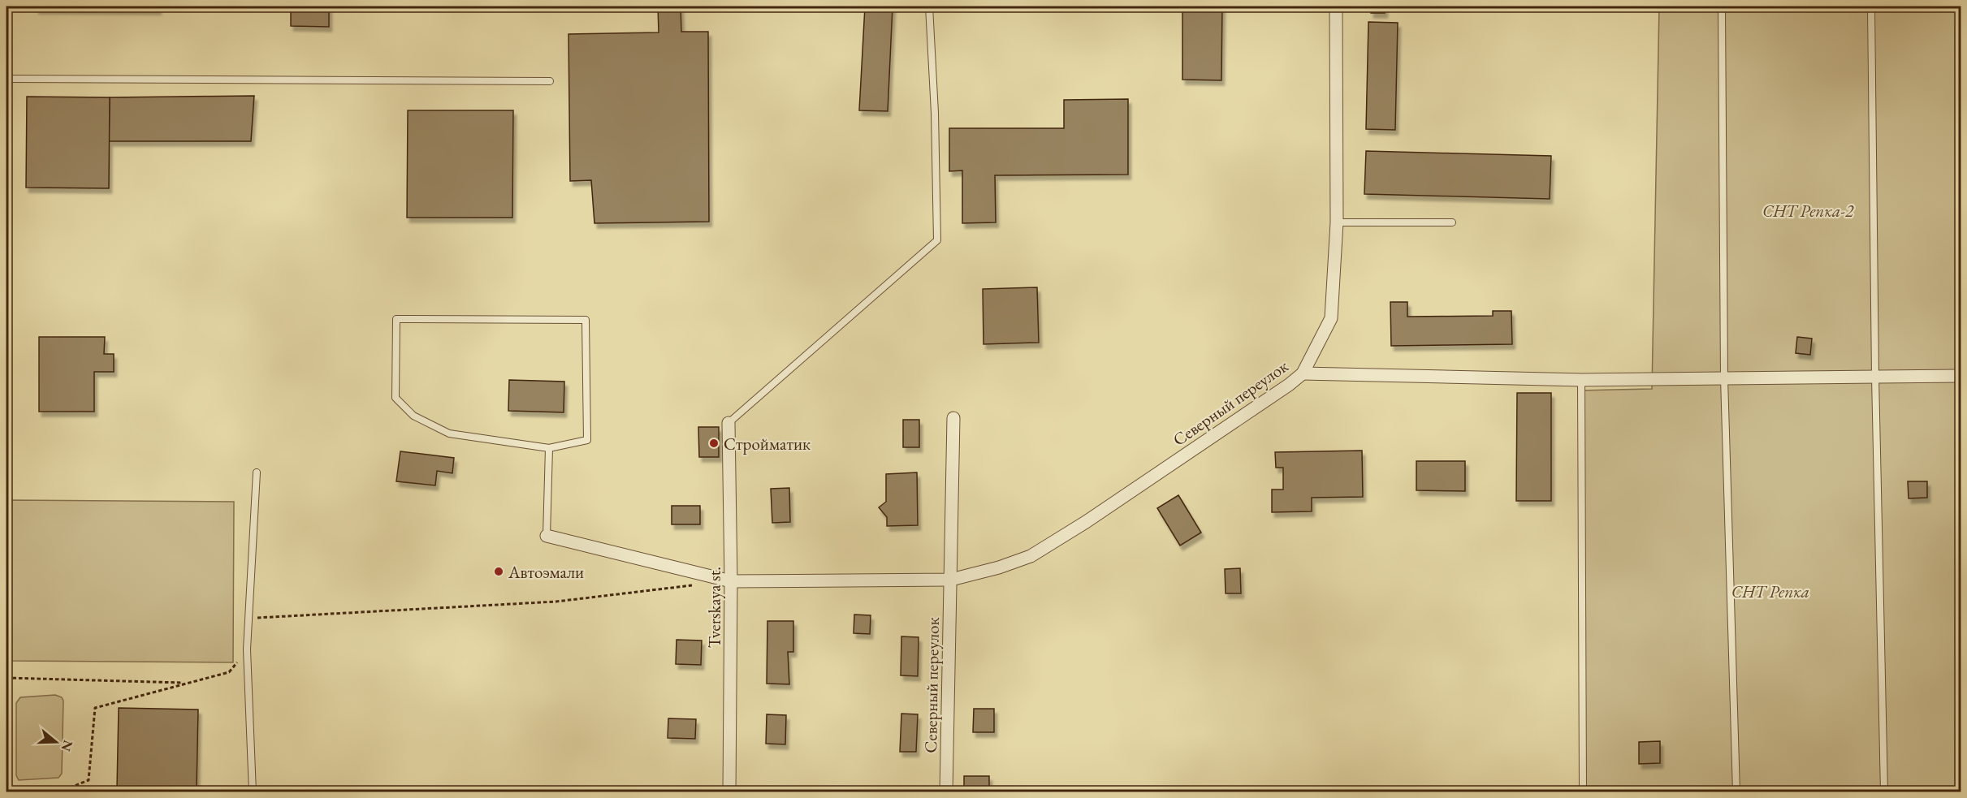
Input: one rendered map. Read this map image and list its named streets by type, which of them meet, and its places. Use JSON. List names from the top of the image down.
{
  "streets": {
    "street": ["Северный переулок", "Tverskaya st."]
  },
  "parks": ["СНТ Репка-2", "СНТ Репка"],
  "places": ["Стройматик", "Автоэмали"],
  "north": "right"
}
